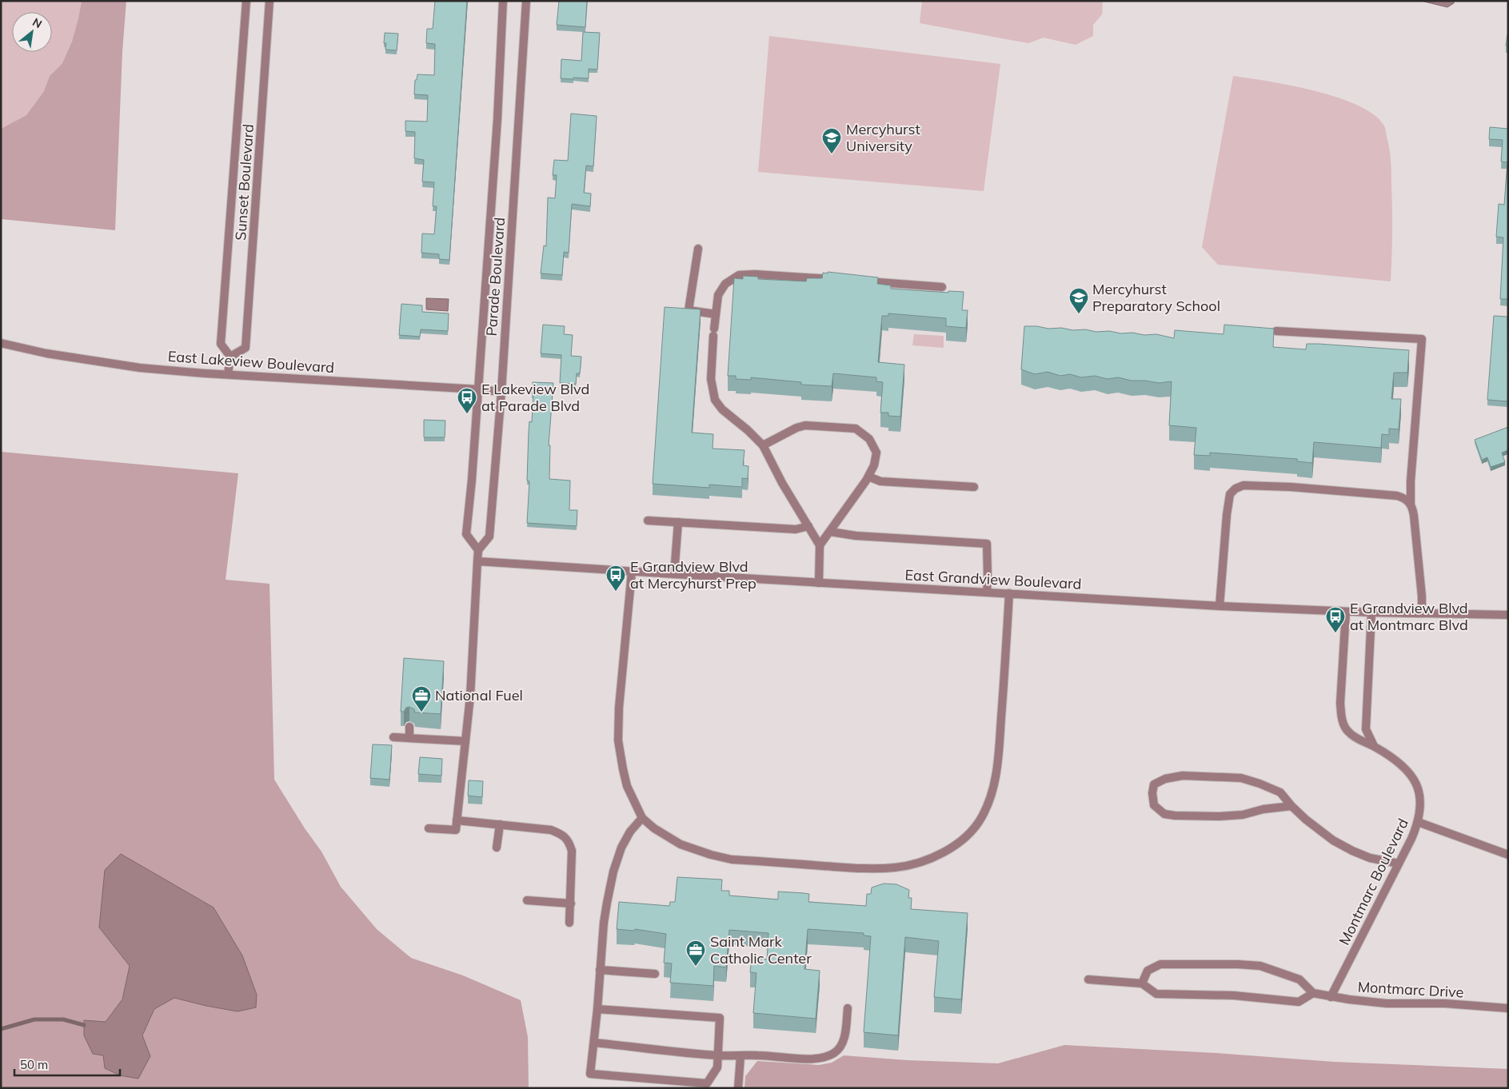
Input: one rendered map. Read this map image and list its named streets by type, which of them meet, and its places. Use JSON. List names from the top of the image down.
{
  "streets": {
    "street": [
      "Sunset Boulevard",
      "Parade Boulevard",
      "East Lakeview Boulevard",
      "East Grandview Boulevard",
      "Montmarc Boulevard",
      "Montmarc Drive"
    ]
  },
  "crossings": [
    ["Parade Boulevard", "East Lakeview Boulevard"],
    ["East Grandview Boulevard", "Montmarc Boulevard"],
    ["Montmarc Boulevard", "Montmarc Drive"]
  ],
  "places": {
    "school or university": ["Mercyhurst University", "Mercyhurst Preparatory School"],
    "bus stop": ["E Lakeview Blvd at Parade Blvd", "E Grandview Blvd at Mercyhurst Prep", "E Grandview Blvd at Montmarc Blvd"],
    "office": ["National Fuel", "Saint Mark Catholic Center"]
  },
  "scale_bar": "50 m",
  "north": "top right"
}
